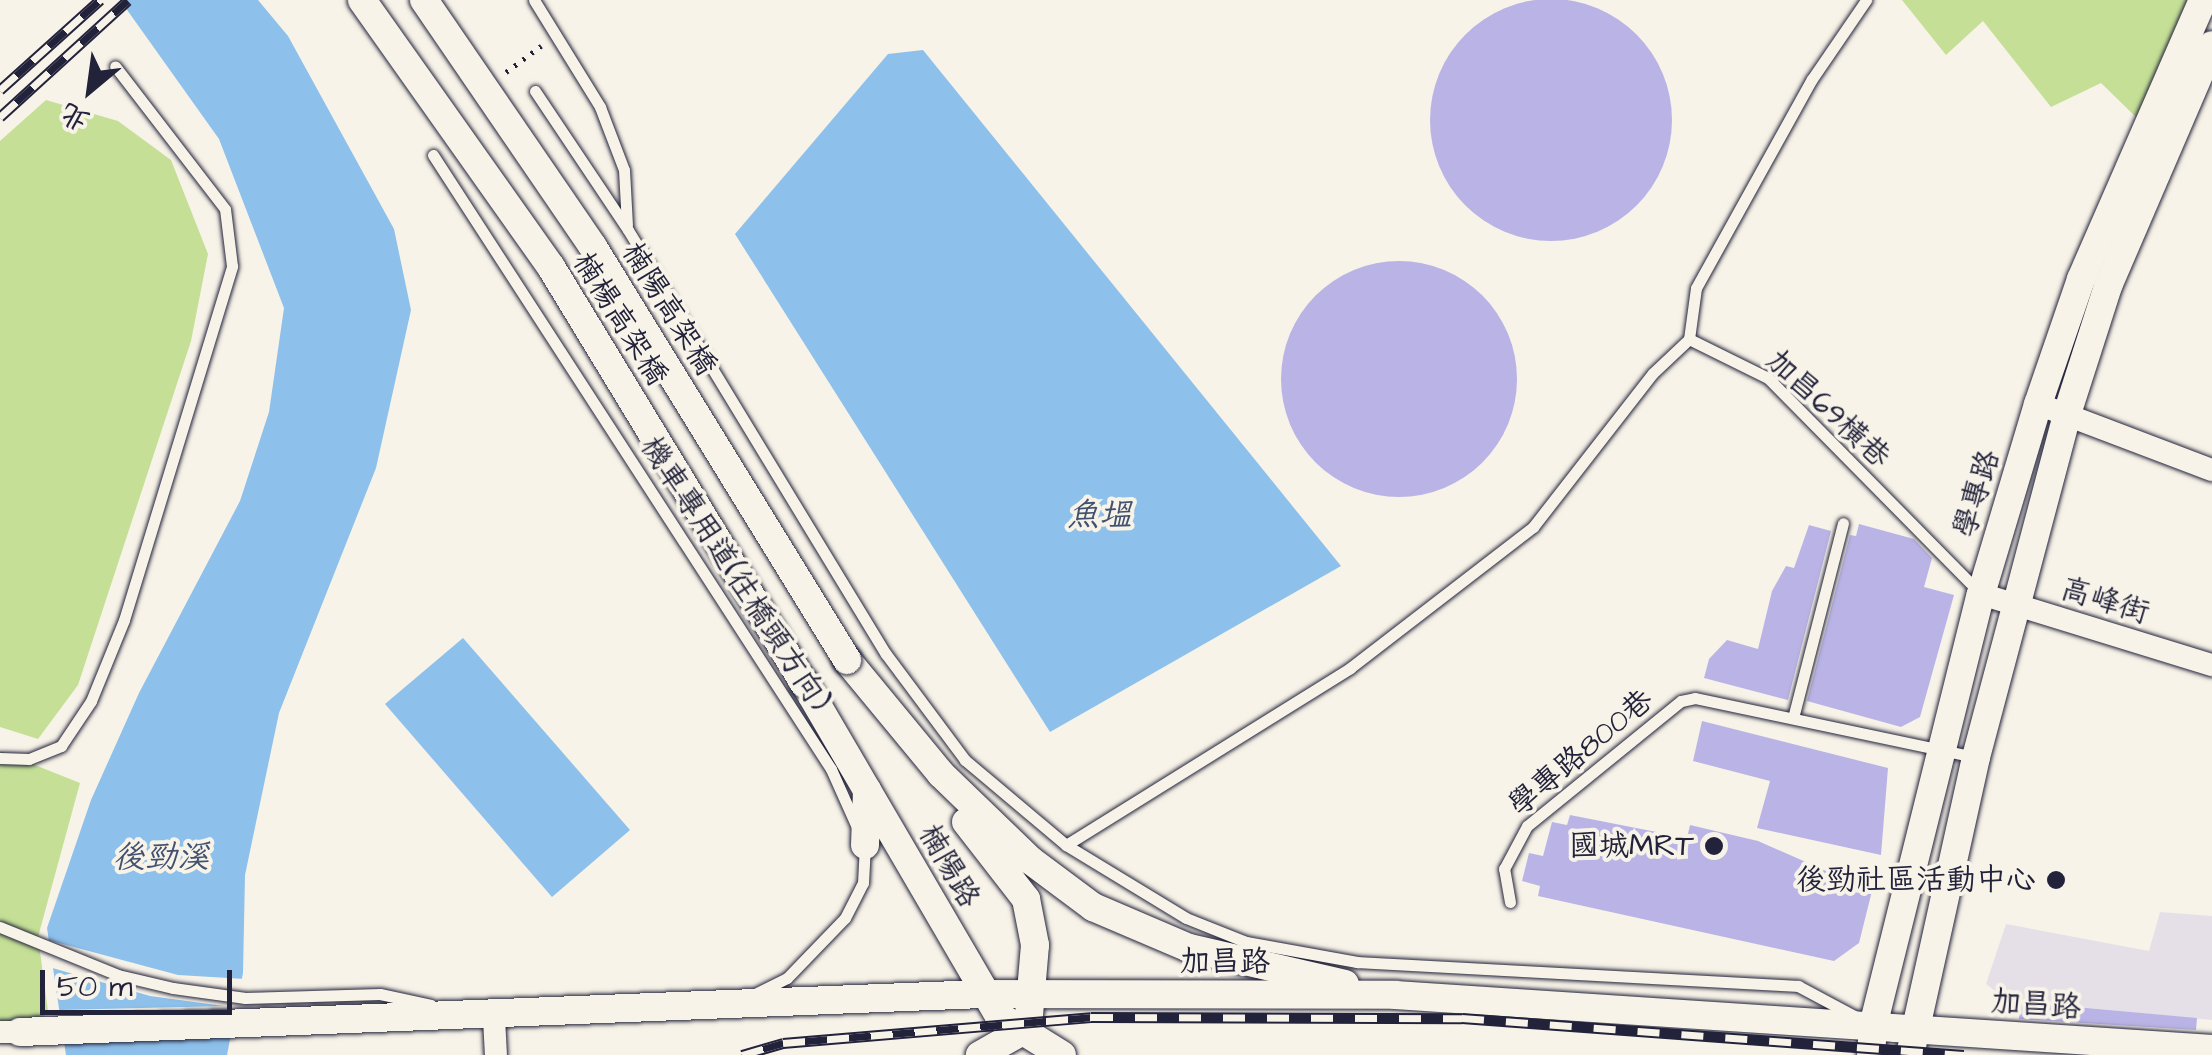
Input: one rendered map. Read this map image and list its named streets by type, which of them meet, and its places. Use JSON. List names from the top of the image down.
{
  "streets": {
    "street": [
      "楠陽高架橋",
      "楠楊高架橋",
      "學專路",
      "高峰街",
      "楠陽路",
      "加昌路"
    ],
    "lane": ["加昌69橫巷", "機車專用道(往橋頭方向)", "學專路800巷"]
  },
  "crossings": [
    ["楠楊高架橋", "楠陽路"],
    ["加昌69橫巷", "學專路"],
    ["加昌69橫巷", "高峰街"],
    ["學專路", "高峰街"],
    ["學專路", "學專路800巷"],
    ["學專路", "加昌路"],
    ["楠陽路", "加昌路"]
  ],
  "water": ["魚塭", "後勁溪"],
  "places": ["國城MRT", "後勁社區活動中心"],
  "scale_bar": "50 m",
  "north": "bottom left"
}
